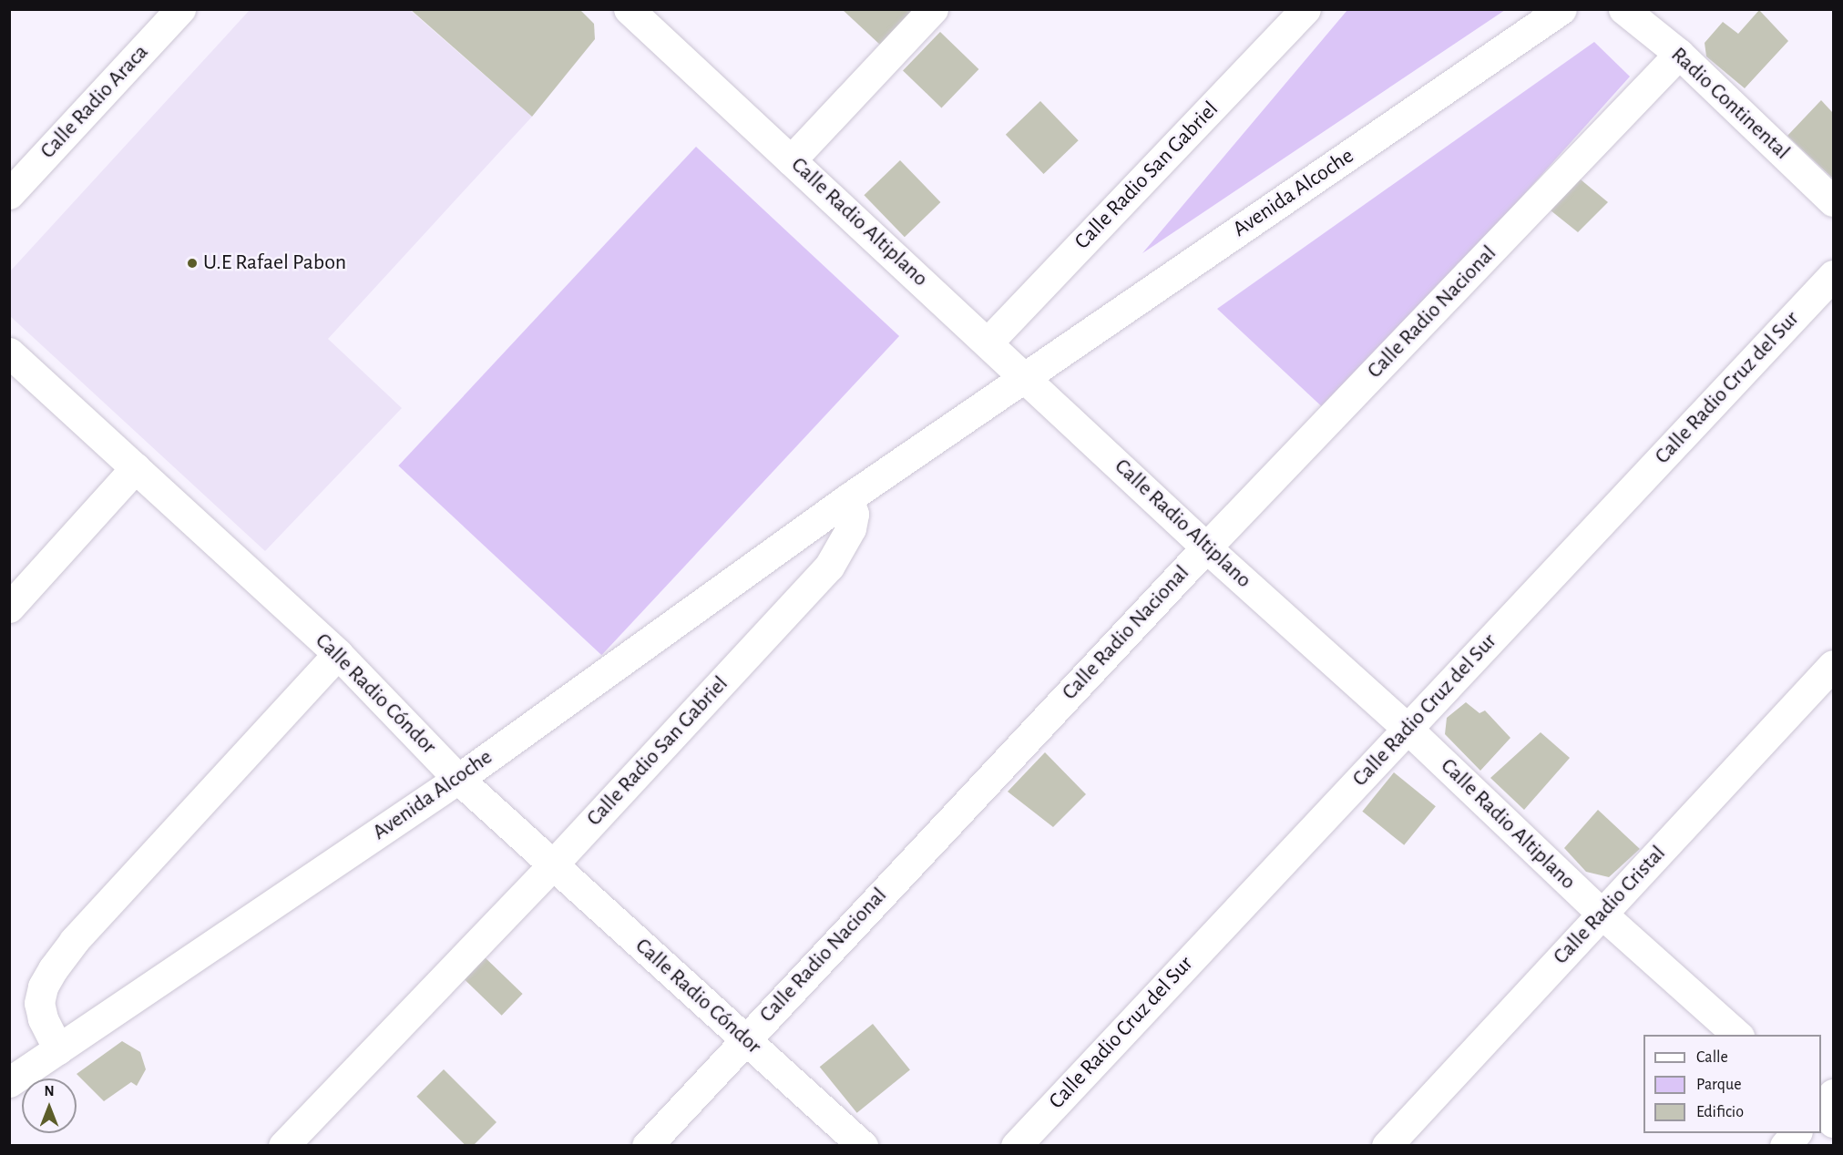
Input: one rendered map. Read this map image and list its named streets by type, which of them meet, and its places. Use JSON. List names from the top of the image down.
{
  "streets": {
    "street": [
      "Calle Radio Araca",
      "Radio Continental",
      "Calle Radio San Gabriel",
      "Avenida Alcoche",
      "Calle Radio Altiplano",
      "Calle Radio Nacional",
      "Calle Radio Cruz del Sur",
      "Calle Radio Cóndor",
      "Calle Radio Cristal"
    ]
  },
  "crossings": [
    ["Radio Continental", "Calle Radio Nacional"],
    ["Calle Radio San Gabriel", "Avenida Alcoche"],
    ["Calle Radio San Gabriel", "Calle Radio Altiplano"],
    ["Calle Radio San Gabriel", "Calle Radio Cóndor"],
    ["Avenida Alcoche", "Calle Radio Altiplano"],
    ["Avenida Alcoche", "Calle Radio Cóndor"],
    ["Calle Radio Altiplano", "Calle Radio Nacional"],
    ["Calle Radio Altiplano", "Calle Radio Cruz del Sur"],
    ["Calle Radio Altiplano", "Calle Radio Cristal"],
    ["Calle Radio Nacional", "Calle Radio Cóndor"]
  ],
  "places": ["U.E Rafael Pabon"],
  "legend": ["Calle", "Parque", "Edificio"],
  "north": "top"
}
